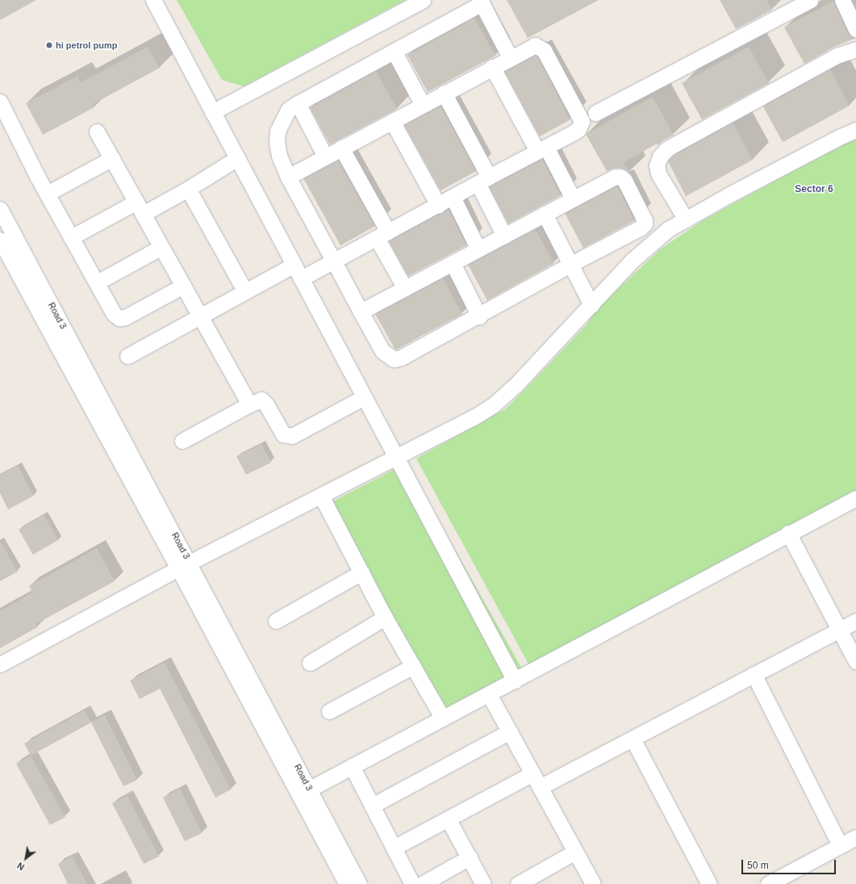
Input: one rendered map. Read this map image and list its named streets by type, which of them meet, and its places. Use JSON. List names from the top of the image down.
{
  "streets": {
    "street": ["Road 3"]
  },
  "districts": ["Sector 6"],
  "places": ["hi petrol pump"],
  "scale_bar": "50 m",
  "north": "bottom left"
}
